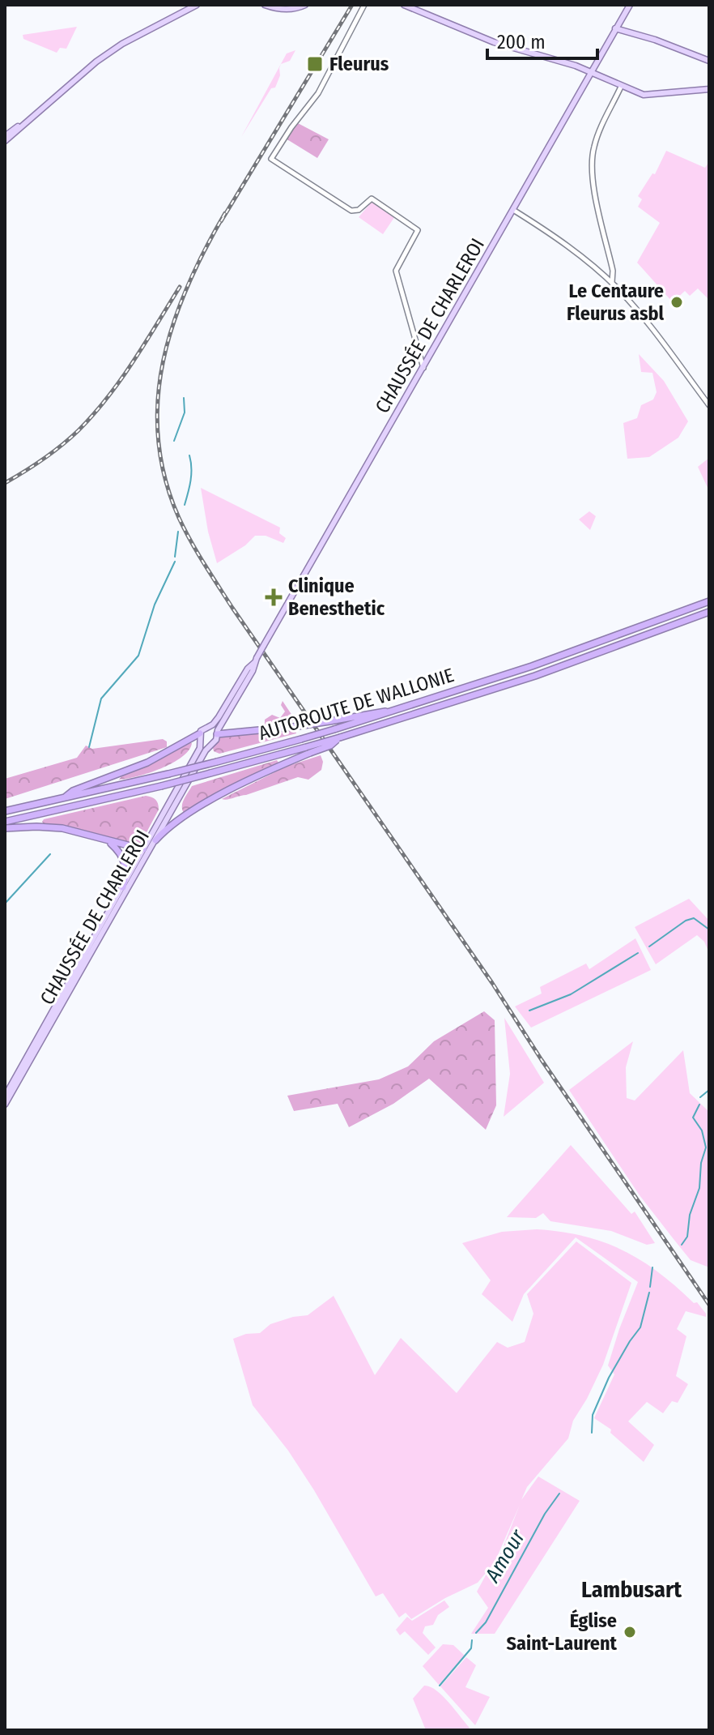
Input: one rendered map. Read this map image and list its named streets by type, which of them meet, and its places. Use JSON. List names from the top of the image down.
{
  "streets": {
    "highway": ["AUTOROUTE DE WALLONIE"],
    "main road": ["CHAUSSÉE DE CHARLEROI"]
  },
  "districts": ["Lambusart"],
  "water": ["Amour"],
  "places": {
    "transit": ["Fleurus"],
    "other": ["Le Centaure Fleurus asbl", "Église Saint-Laurent"],
    "health": ["Clinique Benesthetic"]
  },
  "scale_bar": "200 m"
}
